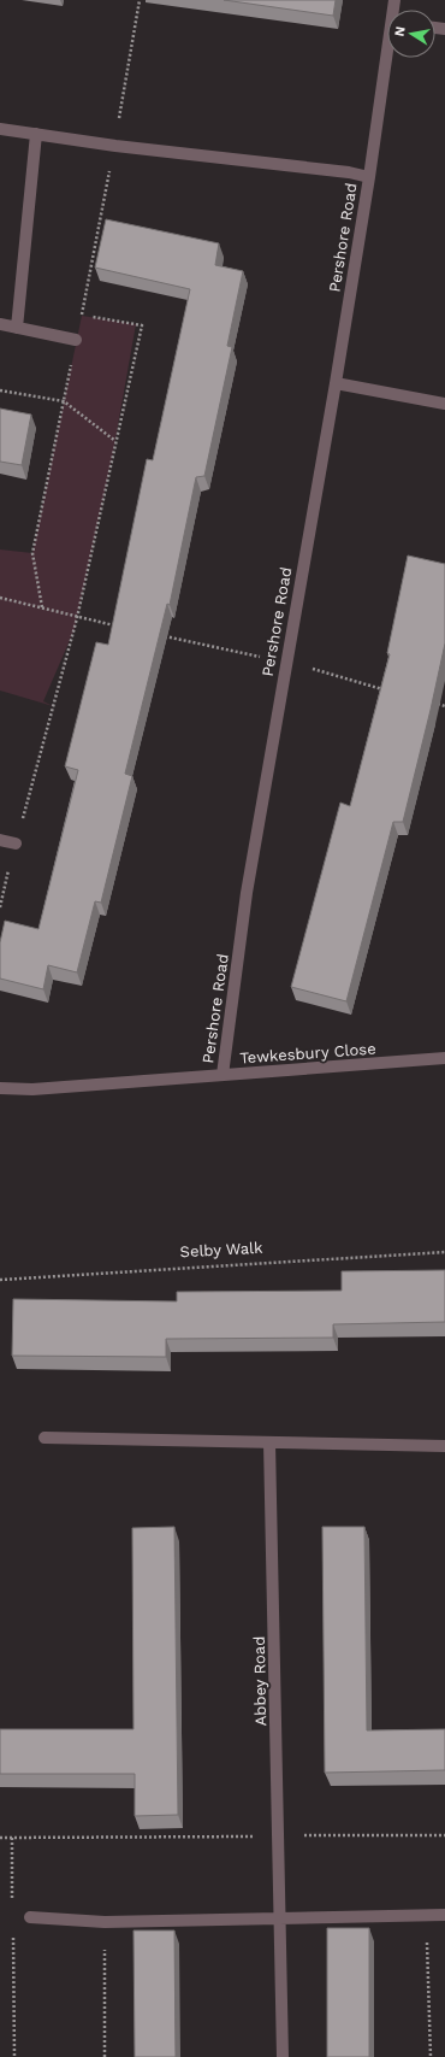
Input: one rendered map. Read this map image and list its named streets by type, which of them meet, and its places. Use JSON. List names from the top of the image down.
{
  "streets": {
    "street": ["Pershore Road", "Tewkesbury Close", "Abbey Road"],
    "path": ["Selby Walk"]
  },
  "crossings": [
    ["Pershore Road", "Tewkesbury Close"]
  ],
  "north": "left"
}
